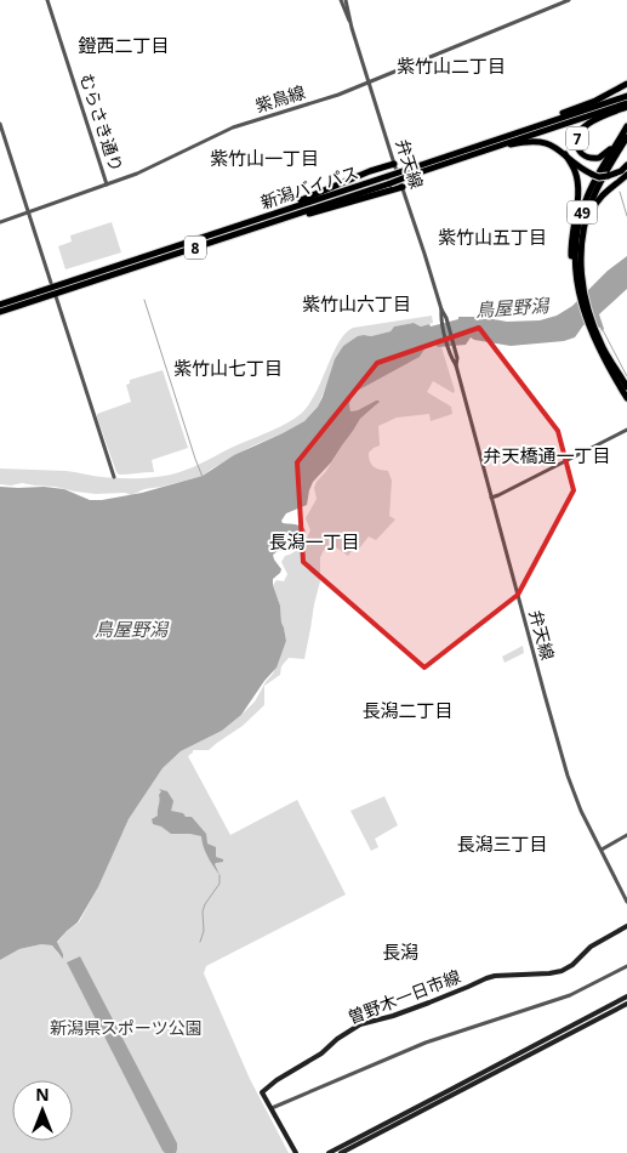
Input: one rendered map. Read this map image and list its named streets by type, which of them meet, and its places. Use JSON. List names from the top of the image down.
{
  "streets": {
    "highway": [
      "7",
      "新潟バイパス",
      "49",
      "8"
    ],
    "main road": ["曽野木一日市線"],
    "street": ["紫鳥線", "むらさき通り", "弁天線"]
  },
  "crossings": [
    ["紫鳥線", "むらさき通り"],
    ["紫鳥線", "弁天線"],
    ["7", "新潟バイパス"],
    ["7", "49"],
    ["新潟バイパス", "8"]
  ],
  "districts": [
    "鐙西二丁目",
    "紫竹山二丁目",
    "紫竹山一丁目",
    "紫竹山五丁目",
    "紫竹山六丁目",
    "紫竹山七丁目",
    "弁天橋通一丁目",
    "長潟一丁目",
    "長潟二丁目",
    "長潟三丁目",
    "長潟"
  ],
  "water": ["鳥屋野潟"],
  "parks": ["新潟県スポーツ公園"],
  "north": "top"
}
